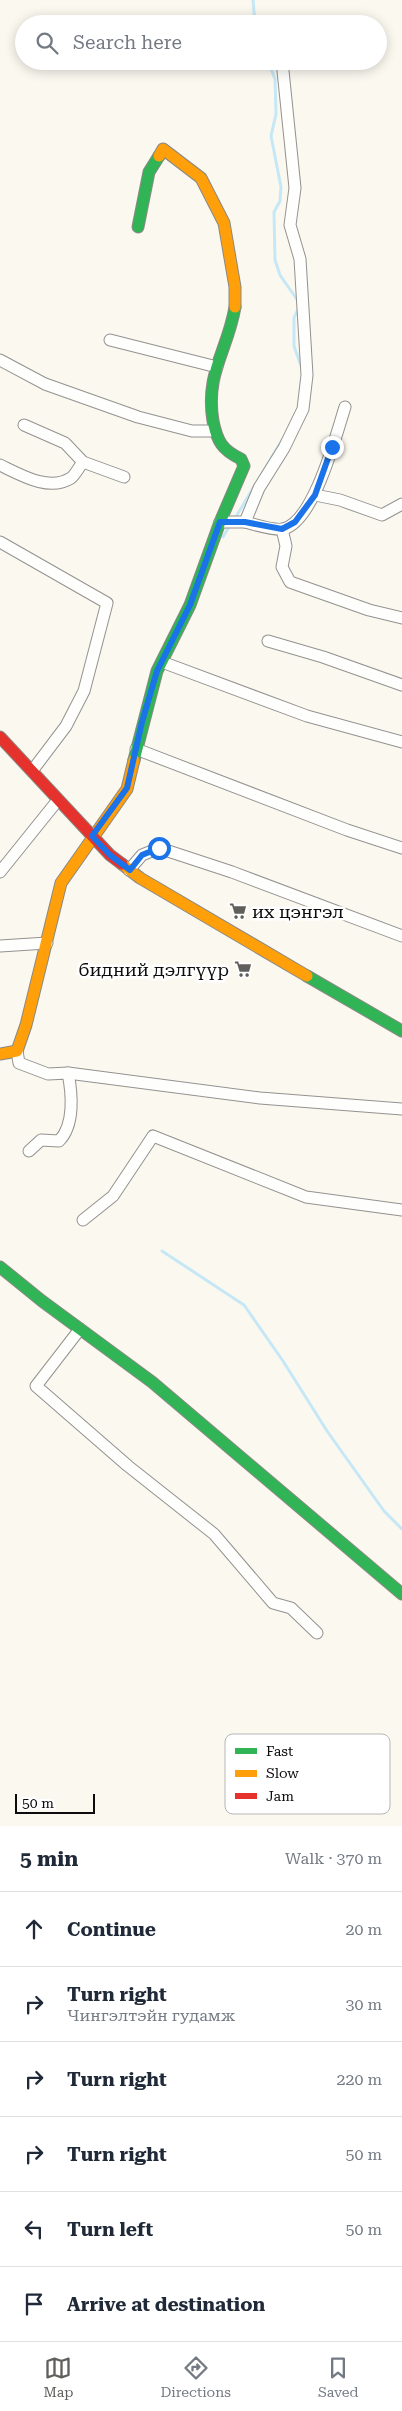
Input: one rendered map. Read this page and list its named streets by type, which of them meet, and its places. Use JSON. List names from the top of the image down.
{
  "places": {
    "supermarket": ["их цэнгэл", "бидний дэлгүүр"]
  },
  "legend": ["Fast", "Slow", "Jam"],
  "scale_bar": "50 m",
  "page": {
    "search": "Search here",
    "scale": "50 m",
    "heading": ["5 min", "Walk · 370 m"],
    "list": [
      ["Continue", "20 m"],
      ["Turn right", "Чингэлтэйн гудамж", "30 m"],
      ["Turn right", "220 m"],
      ["Turn right", "50 m"],
      ["Turn left", "50 m"],
      "Arrive at destination"
    ],
    "nav": ["Map", "Directions", "Saved"]
  }
}
